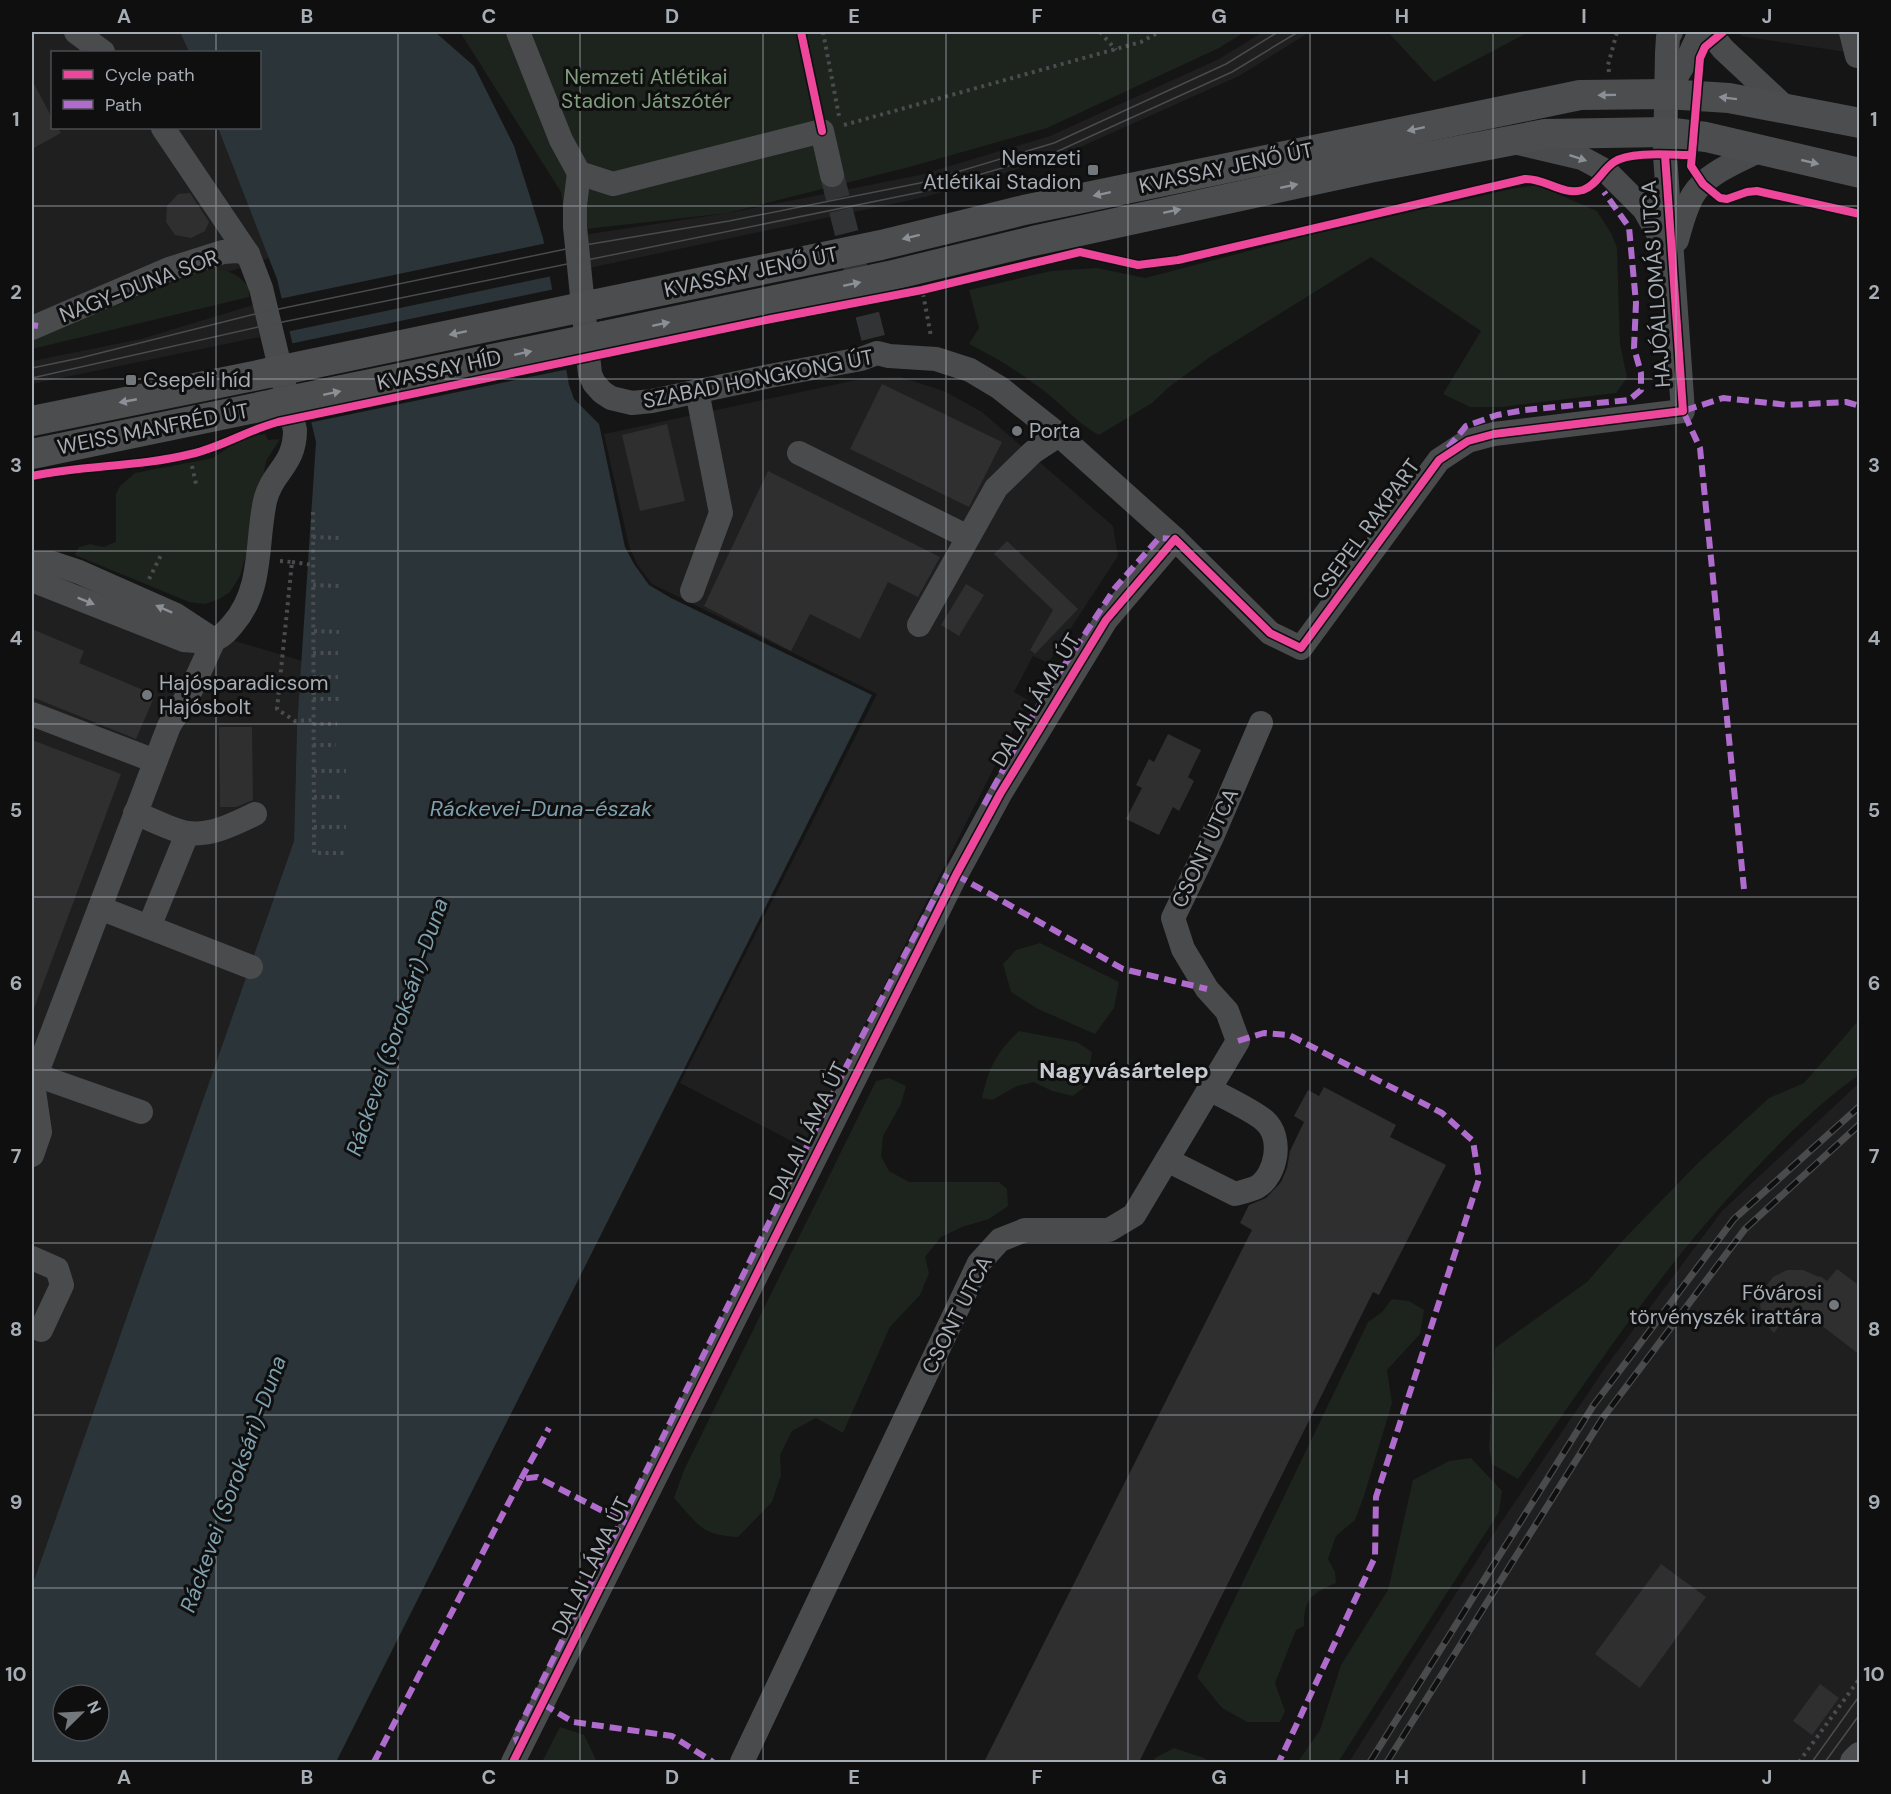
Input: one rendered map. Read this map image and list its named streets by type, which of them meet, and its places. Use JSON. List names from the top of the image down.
{
  "streets": {
    "main road": ["KVASSAY JENŐ ÚT", "KVASSAY HÍD", "WEISS MANFRÉD ÚT"],
    "street": [
      "HAJÓÁLLOMÁS UTCA",
      "NAGY-DUNA SOR",
      "SZABAD HONGKONG ÚT",
      "CSEPEL RAKPART",
      "DALAI LÁMA ÚT",
      "CSONT UTCA"
    ]
  },
  "crossings": [
    ["KVASSAY JENŐ ÚT", "HAJÓÁLLOMÁS UTCA"],
    ["KVASSAY JENŐ ÚT", "KVASSAY HÍD"],
    ["HAJÓÁLLOMÁS UTCA", "CSEPEL RAKPART"],
    ["KVASSAY HÍD", "WEISS MANFRÉD ÚT"],
    ["SZABAD HONGKONG ÚT", "CSEPEL RAKPART"],
    ["SZABAD HONGKONG ÚT", "DALAI LÁMA ÚT"]
  ],
  "districts": ["Nagyvásártelep"],
  "water": ["Ráckevei-Duna-észak", "Ráckevei (Soroksári)-Duna"],
  "parks": ["Nemzeti Atlétikai Stadion Játszótér"],
  "places": {
    "transit": ["Nemzeti Atlétikai Stadion", "Csepeli híd"],
    "other": ["Porta", "Hajósparadicsom Hajósbolt", "Fővárosi törvényszék irattára"]
  },
  "legend": ["Cycle path", "Path"],
  "north": "top right",
  "grid": {
    "columns": [
      "A",
      "B",
      "C",
      "D",
      "E",
      "F",
      "G",
      "H",
      "I",
      "J"
    ],
    "rows": [
      "1",
      "2",
      "3",
      "4",
      "5",
      "6",
      "7",
      "8",
      "9",
      "10"
    ]
  }
}
